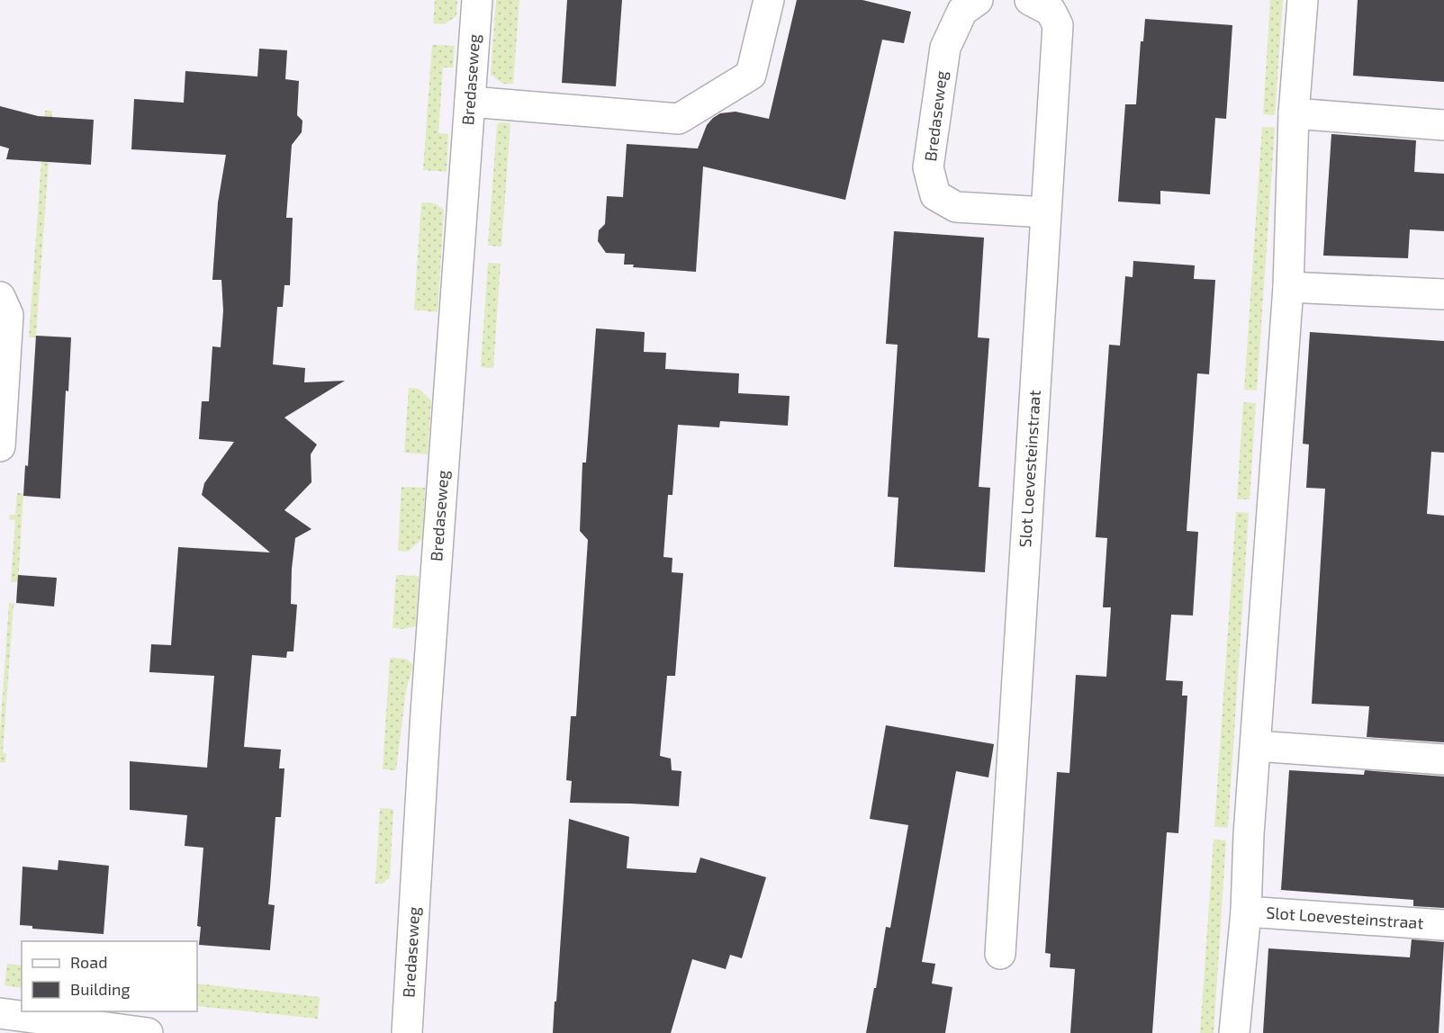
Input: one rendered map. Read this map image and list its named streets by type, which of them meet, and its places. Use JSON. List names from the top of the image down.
{
  "streets": {
    "street": ["Bredaseweg", "Slot Loevesteinstraat"]
  },
  "crossings": [
    ["Bredaseweg", "Slot Loevesteinstraat"]
  ],
  "legend": ["Road", "Building"]
}
